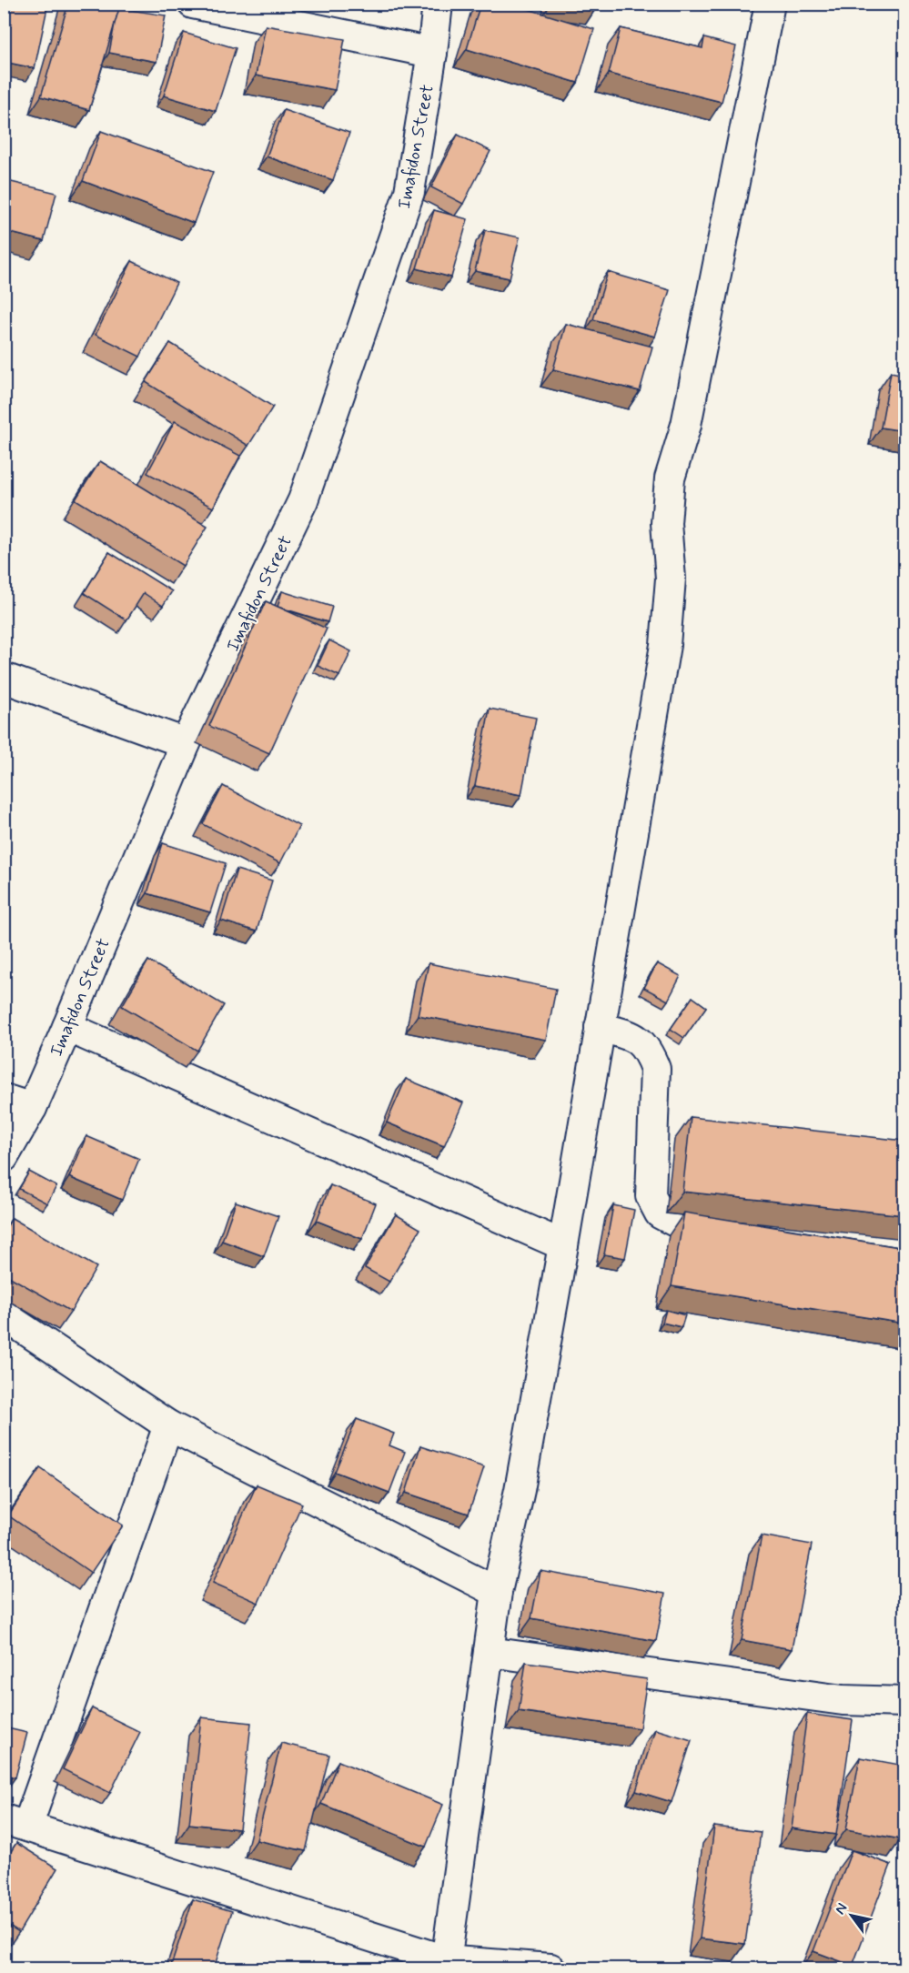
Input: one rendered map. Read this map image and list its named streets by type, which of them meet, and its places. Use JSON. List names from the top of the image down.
{
  "streets": {
    "street": ["Imafidon Street"]
  },
  "north": "top left"
}
